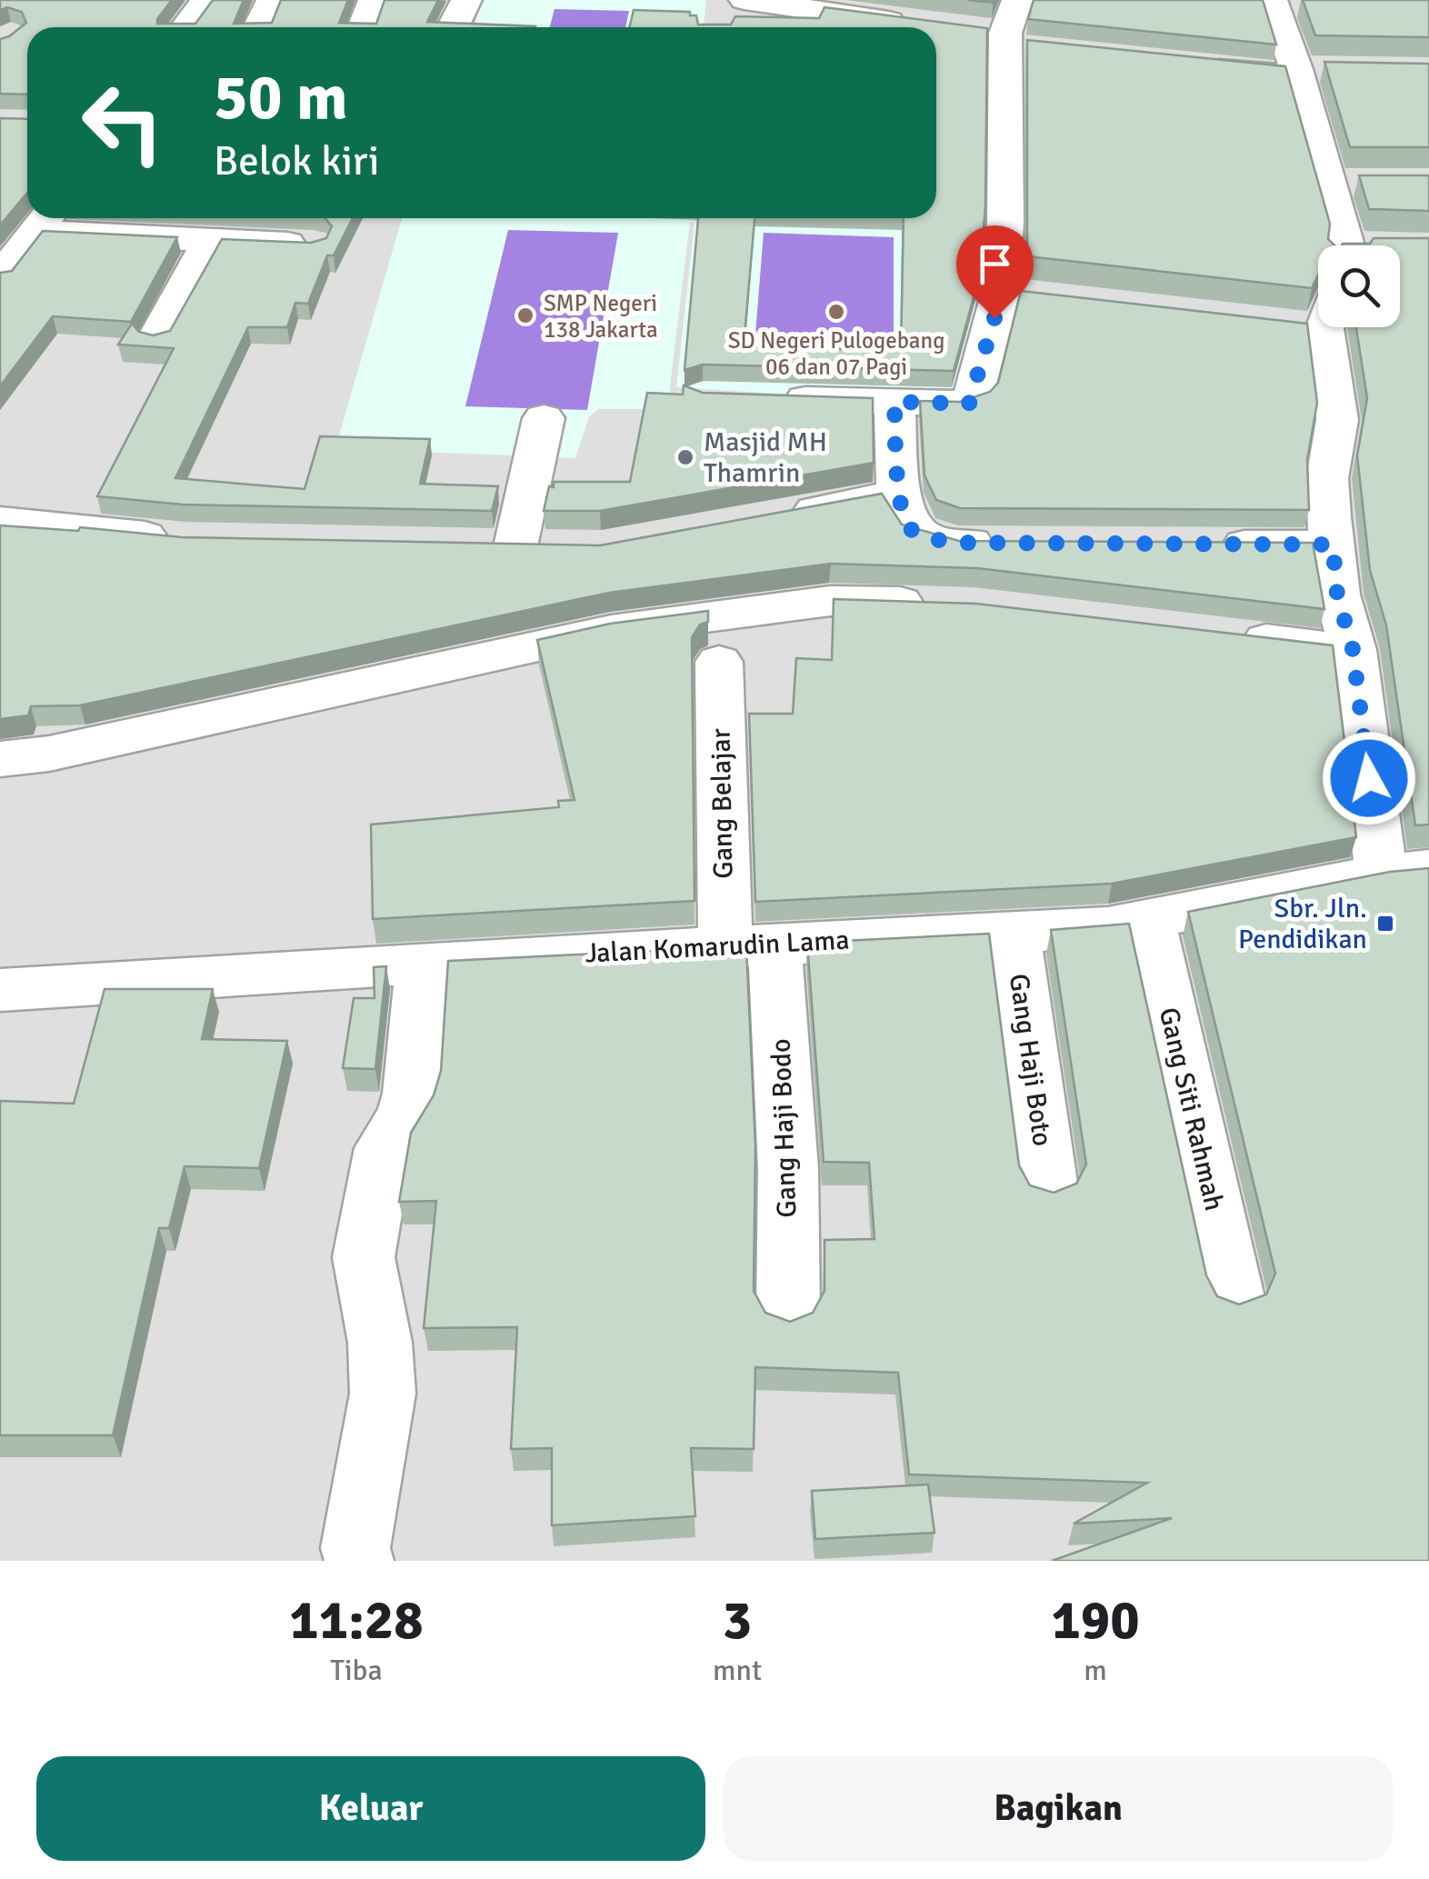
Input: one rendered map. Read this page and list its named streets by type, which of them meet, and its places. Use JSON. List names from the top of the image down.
{
  "streets": {
    "street": [
      "Gang Belajar",
      "Jalan Komarudin Lama",
      "Gang Haji Boto",
      "Gang Siti Rahmah",
      "Gang Haji Bodo"
    ]
  },
  "crossings": [
    ["Gang Belajar", "Jalan Komarudin Lama"],
    ["Gang Belajar", "Gang Haji Bodo"],
    ["Jalan Komarudin Lama", "Gang Haji Boto"],
    ["Jalan Komarudin Lama", "Gang Siti Rahmah"],
    ["Jalan Komarudin Lama", "Gang Haji Bodo"]
  ],
  "places": {
    "other": ["SD Negeri Pulogebang 06 dan 07 Pagi", "SMP Negeri 138 Jakarta", "Masjid MH Thamrin"],
    "transit": ["Sbr. Jln. Pendidikan"]
  },
  "page": {
    "turn": ["50 m", "Belok kiri"],
    "eta": [
      "11:28",
      "Tiba",
      "3",
      "mnt",
      "190",
      "m"
    ],
    "buttons": ["Keluar", "Bagikan"]
  }
}
